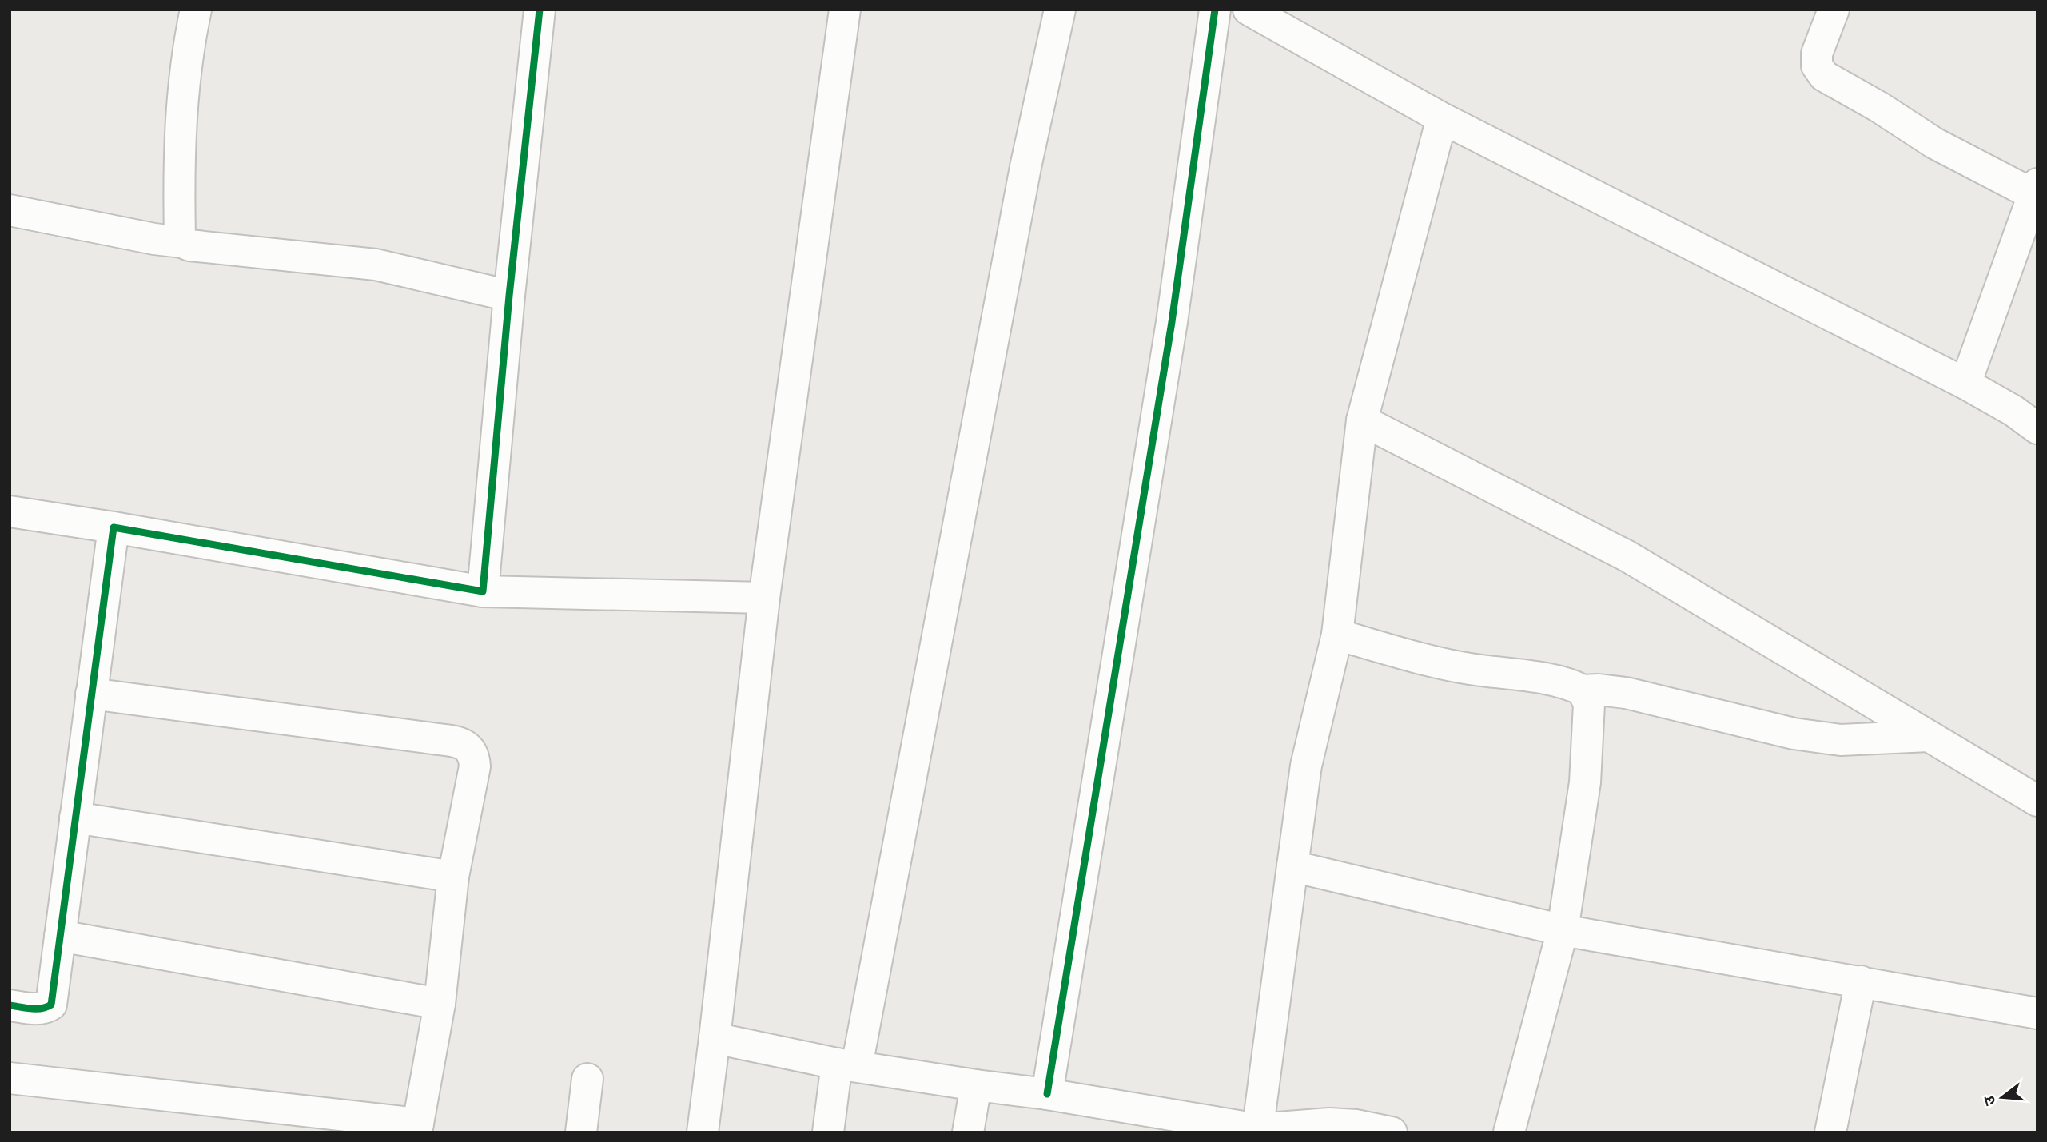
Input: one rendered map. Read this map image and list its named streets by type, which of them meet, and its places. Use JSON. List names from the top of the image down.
{
  "north": "left"
}
